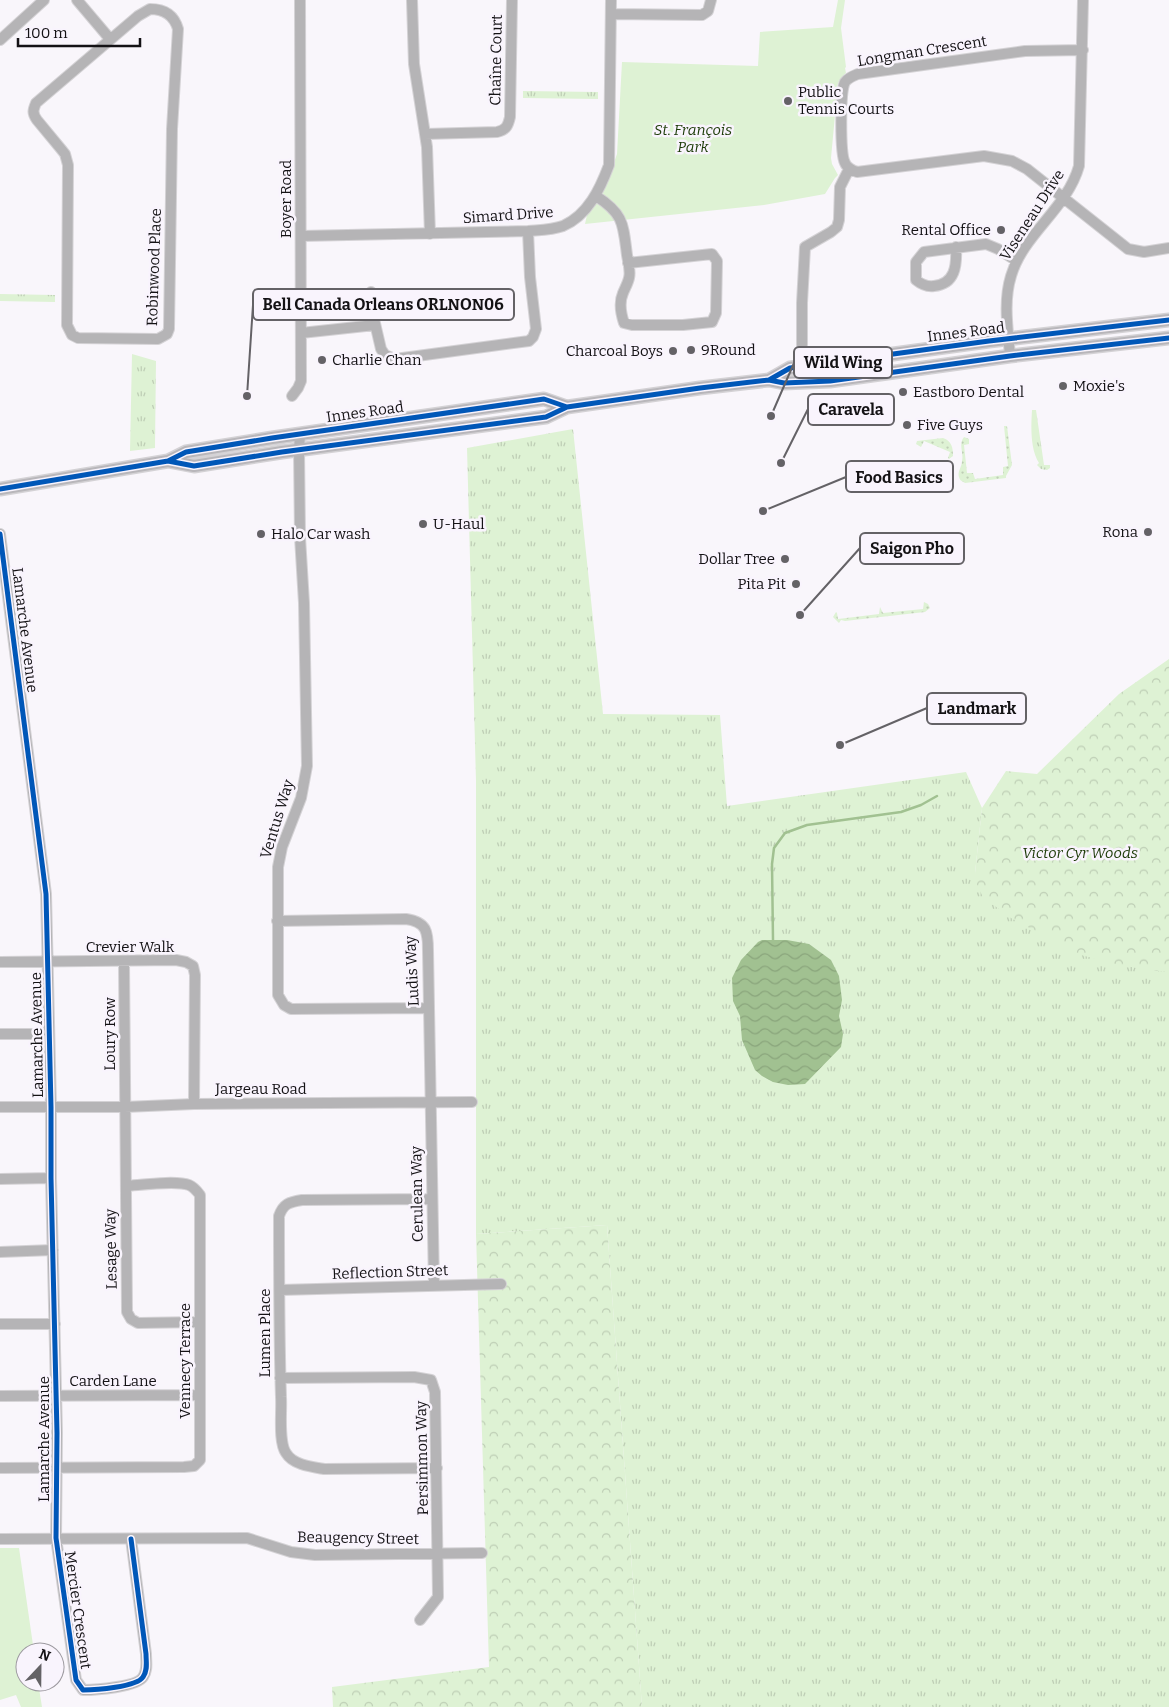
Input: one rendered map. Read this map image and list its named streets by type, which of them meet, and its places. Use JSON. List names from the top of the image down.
{
  "streets": {
    "main road": ["Innes Road"],
    "street": [
      "Longman Crescent",
      "Chaîne Court",
      "Boyer Road",
      "Simard Drive",
      "Viseneau Drive",
      "Robinwood Place",
      "Lamarche Avenue",
      "Ventus Way",
      "Crevier Walk",
      "Ludis Way",
      "Loury Row",
      "Jargeau Road",
      "Cerulean Way",
      "Lesage Way",
      "Reflection Street",
      "Lumen Place",
      "Vennecy Terrace",
      "Carden Lane",
      "Persimmon Way",
      "Beaugency Street",
      "Mercier Crescent"
    ]
  },
  "crossings": [
    ["Longman Crescent", "Viseneau Drive"],
    ["Boyer Road", "Simard Drive"],
    ["Viseneau Drive", "Innes Road"],
    ["Innes Road", "Ventus Way"],
    ["Lamarche Avenue", "Crevier Walk"],
    ["Lamarche Avenue", "Jargeau Road"],
    ["Lamarche Avenue", "Vennecy Terrace"],
    ["Lamarche Avenue", "Carden Lane"],
    ["Lamarche Avenue", "Beaugency Street"],
    ["Lamarche Avenue", "Mercier Crescent"],
    ["Ventus Way", "Ludis Way"],
    ["Crevier Walk", "Loury Row"],
    ["Crevier Walk", "Jargeau Road"],
    ["Ludis Way", "Jargeau Road"],
    ["Ludis Way", "Cerulean Way"],
    ["Loury Row", "Jargeau Road"],
    ["Loury Row", "Lesage Way"],
    ["Jargeau Road", "Cerulean Way"],
    ["Jargeau Road", "Lesage Way"],
    ["Cerulean Way", "Reflection Street"],
    ["Cerulean Way", "Lumen Place"],
    ["Lesage Way", "Vennecy Terrace"],
    ["Reflection Street", "Lumen Place"],
    ["Lumen Place", "Persimmon Way"],
    ["Vennecy Terrace", "Carden Lane"],
    ["Persimmon Way", "Beaugency Street"],
    ["Beaugency Street", "Mercier Crescent"]
  ],
  "parks": ["St. François Park", "Victor Cyr Woods"],
  "places": [
    "Public Tennis Courts",
    "Rental Office",
    "9Round",
    "Charcoal Boys",
    "Charlie Chan",
    "Moxie's",
    "Eastboro Dental",
    "Bell Canada Orleans ORLNON06",
    "Wild Wing",
    "Five Guys",
    "Caravela",
    "Food Basics",
    "U-Haul",
    "Rona",
    "Halo Car wash",
    "Dollar Tree",
    "Pita Pit",
    "Saigon Pho",
    "Landmark"
  ],
  "scale_bar": "100 m",
  "north": "top"
}
